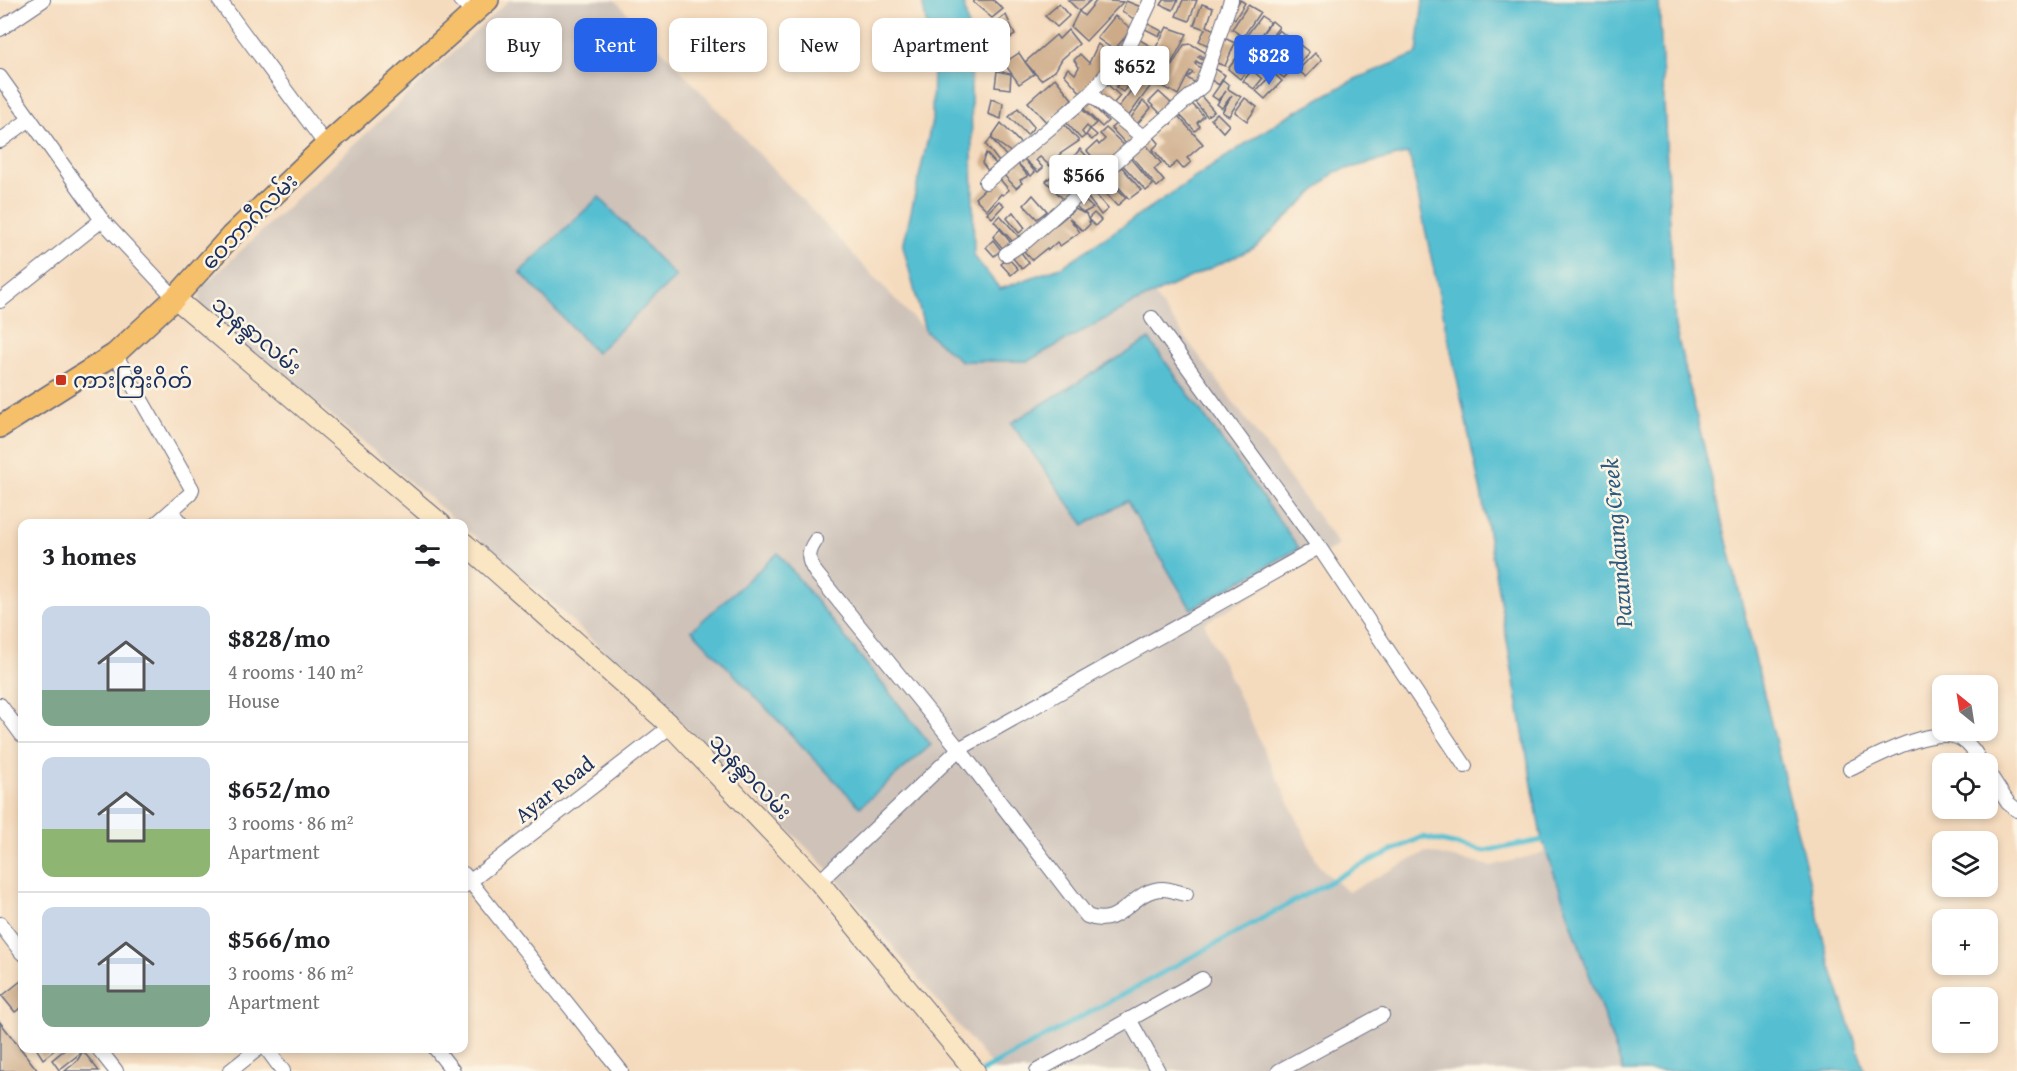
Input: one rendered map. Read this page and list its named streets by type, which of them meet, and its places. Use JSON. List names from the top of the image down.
{
  "streets": {
    "main road": ["ဝေဘာဂီလမ်း", "သုနန္ဒာလမ်း"],
    "street": ["Ayar Road"]
  },
  "crossings": [
    ["ဝေဘာဂီလမ်း", "သုနန္ဒာလမ်း"],
    ["သုနန္ဒာလမ်း", "Ayar Road"]
  ],
  "water": ["Pazundaung Creek"],
  "places": {
    "transit": ["ကားကြီးဂိတ်"]
  },
  "north": "top left",
  "page": {
    "chip": [
      "Buy",
      "Rent",
      "Filters",
      "New",
      "Apartment"
    ],
    "price": ["$828", "$652", "$566"],
    "heading": "3 homes",
    "list": [
      {
        "name": "$828/mo",
        "note": "4 rooms · 140 m² · House"
      },
      {
        "name": "$652/mo",
        "note": "3 rooms · 86 m² · Apartment"
      },
      {
        "name": "$566/mo",
        "note": "3 rooms · 86 m² · Apartment"
      }
    ],
    "map_buttons": ["+", "−"]
  }
}
